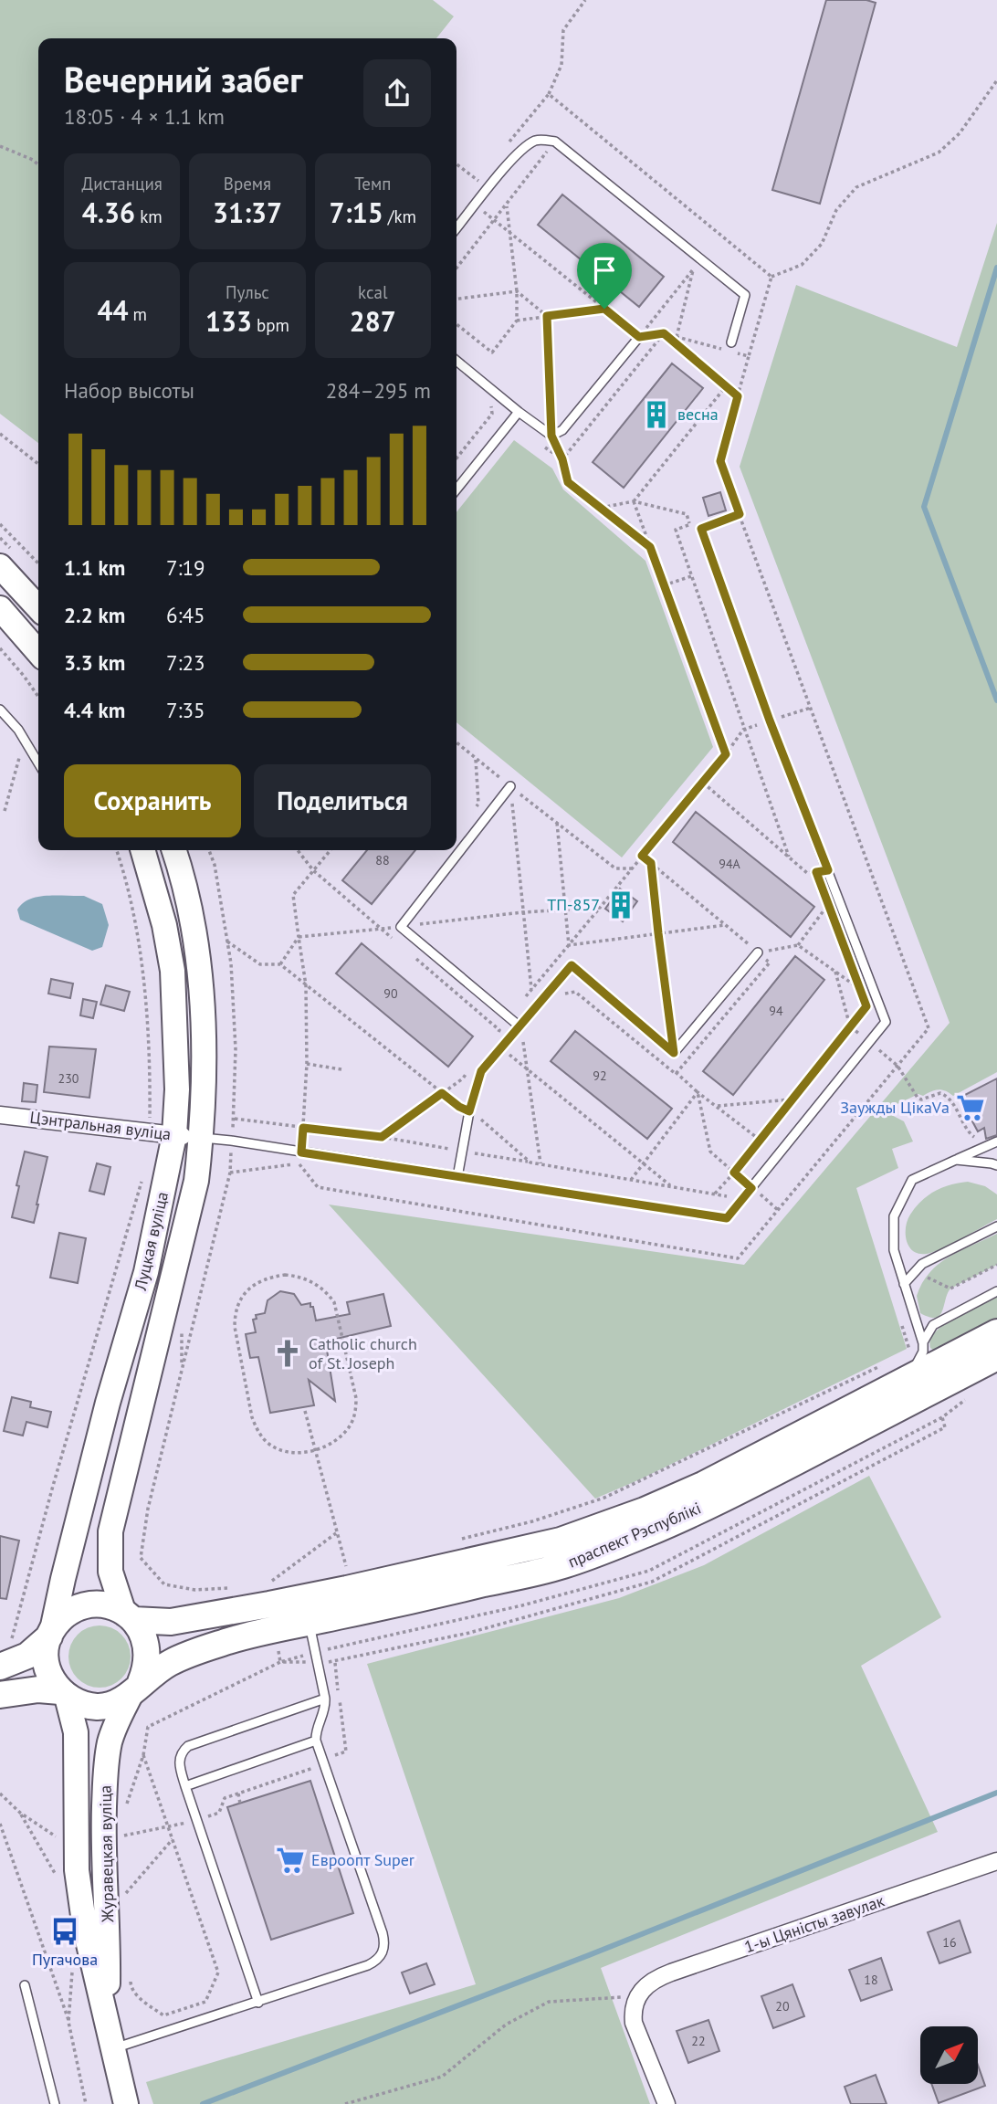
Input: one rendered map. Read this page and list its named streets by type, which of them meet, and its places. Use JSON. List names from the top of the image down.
{
  "streets": {
    "main road": ["праспект Рэспублікі"],
    "street": [
      "Цэнтральная вуліца",
      "Луцкая вуліца",
      "Журавецкая вуліца",
      "1-ы Цяністы завулак"
    ]
  },
  "crossings": [
    ["Цэнтральная вуліца", "Луцкая вуліца"],
    ["Луцкая вуліца", "праспект Рэспублікі"],
    ["Луцкая вуліца", "Журавецкая вуліца"],
    ["праспект Рэспублікі", "Журавецкая вуліца"]
  ],
  "places": {
    "building": ["весна", "ТП-857"],
    "supermarket": ["Заужды ЦікаVа", "Евроопт Super"],
    "church": ["Catholic church of St. Joseph"],
    "bus stop": ["Пугачова"]
  },
  "house_numbers": [
    "88",
    "94А",
    "90",
    "94",
    "92",
    "230",
    "16",
    "18",
    "20",
    "22"
  ],
  "north": "top right",
  "page": {
    "heading": ["Вечерний забег", "18:05 · 4 × 1.1 km"],
    "stats": [
      ["Дистанция", "4.36 km"],
      ["Время", "31:37"],
      ["Темп", "7:15 /km"],
      ["44 m"],
      ["Пульс", "133 bpm"],
      ["kcal", "287"]
    ],
    "chart": ["Набор высоты", "284–295 m"],
    "list": [
      {
        "name": "1.1 km",
        "note": "7:19"
      },
      {
        "name": "2.2 km",
        "note": "6:45"
      },
      {
        "name": "3.3 km",
        "note": "7:23"
      },
      {
        "name": "4.4 km",
        "note": "7:35"
      }
    ],
    "buttons": ["Сохранить", "Поделиться"]
  }
}
